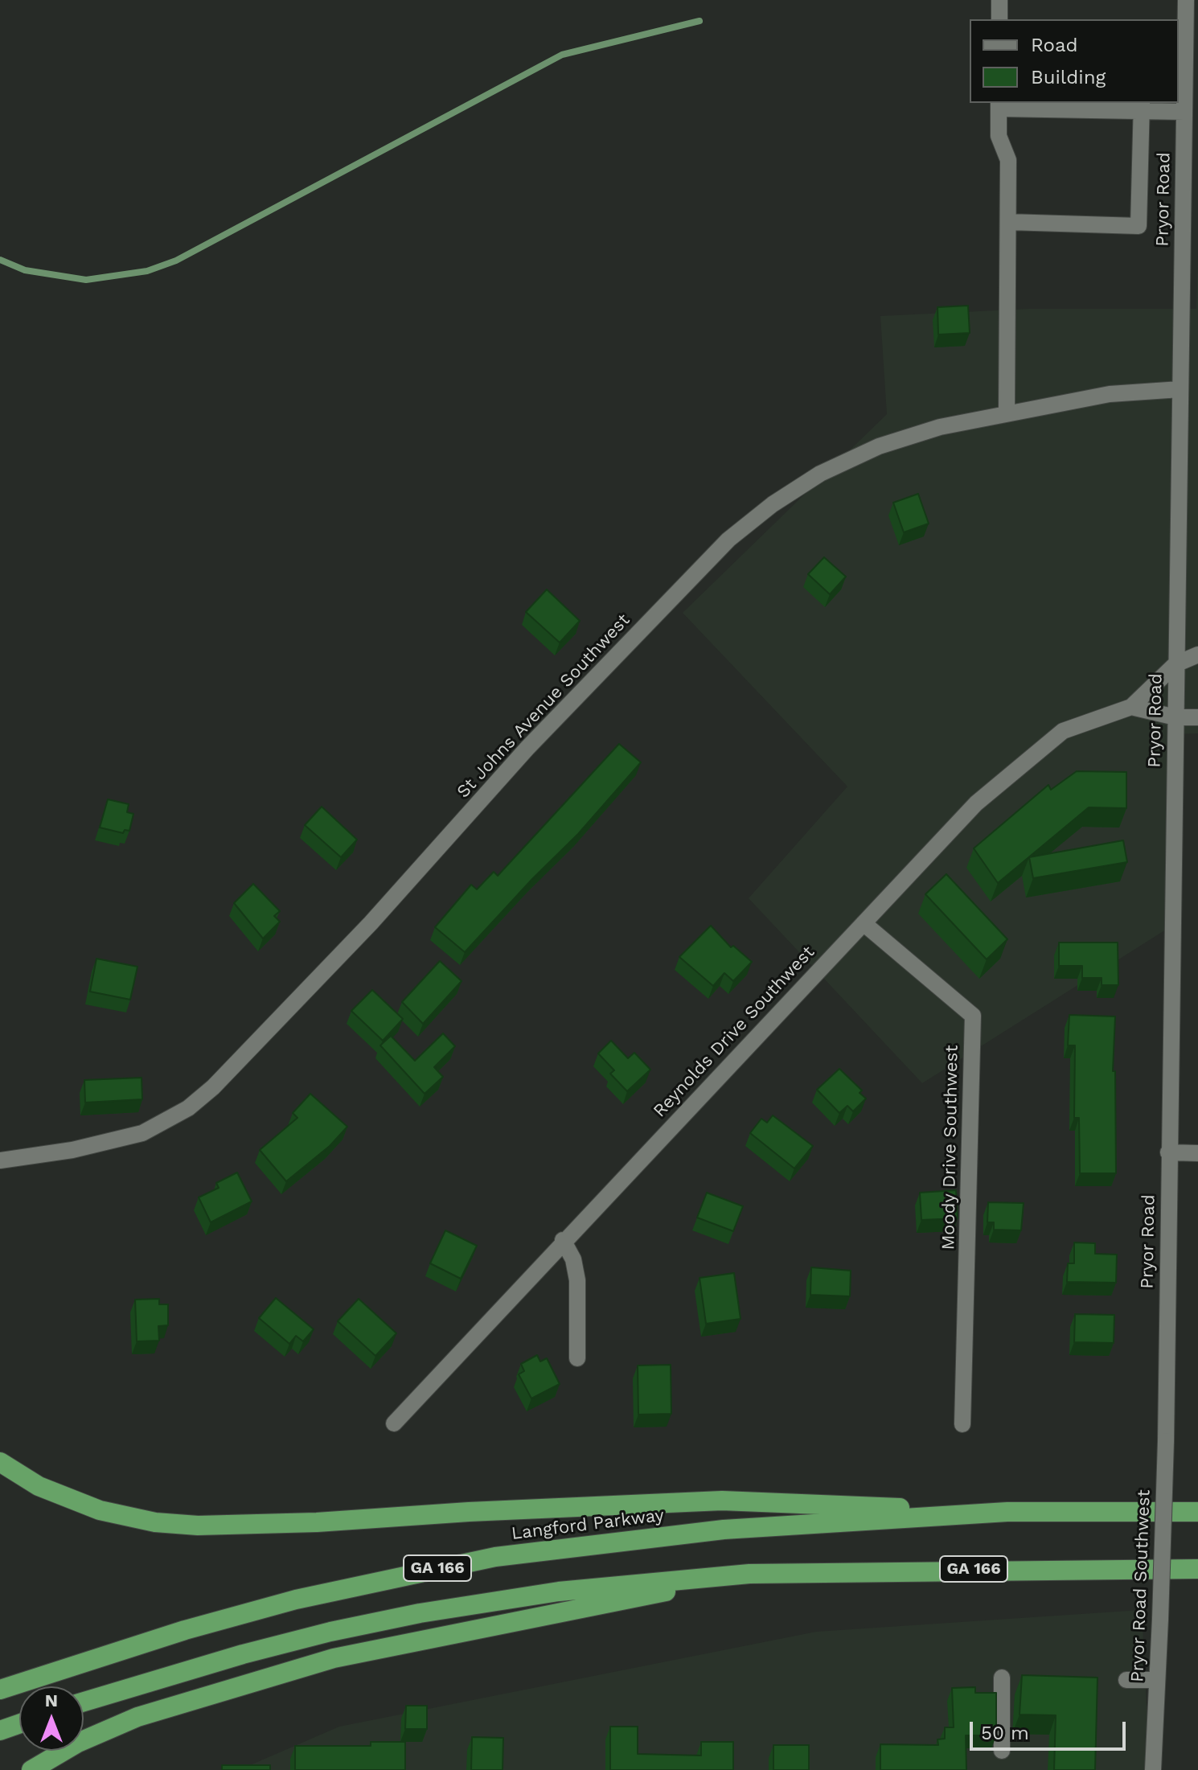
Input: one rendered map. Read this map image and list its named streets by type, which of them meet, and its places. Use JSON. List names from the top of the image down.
{
  "streets": {
    "highway": ["Langford Parkway", "GA 166"],
    "street": [
      "Pryor Road",
      "St Johns Avenue Southwest",
      "Reynolds Drive Southwest",
      "Moody Drive Southwest",
      "Pryor Road Southwest"
    ]
  },
  "crossings": [
    ["Pryor Road", "St Johns Avenue Southwest"],
    ["Pryor Road", "Pryor Road Southwest"],
    ["Reynolds Drive Southwest", "Moody Drive Southwest"]
  ],
  "legend": ["Road", "Building"],
  "scale_bar": "50 m",
  "north": "top"
}
